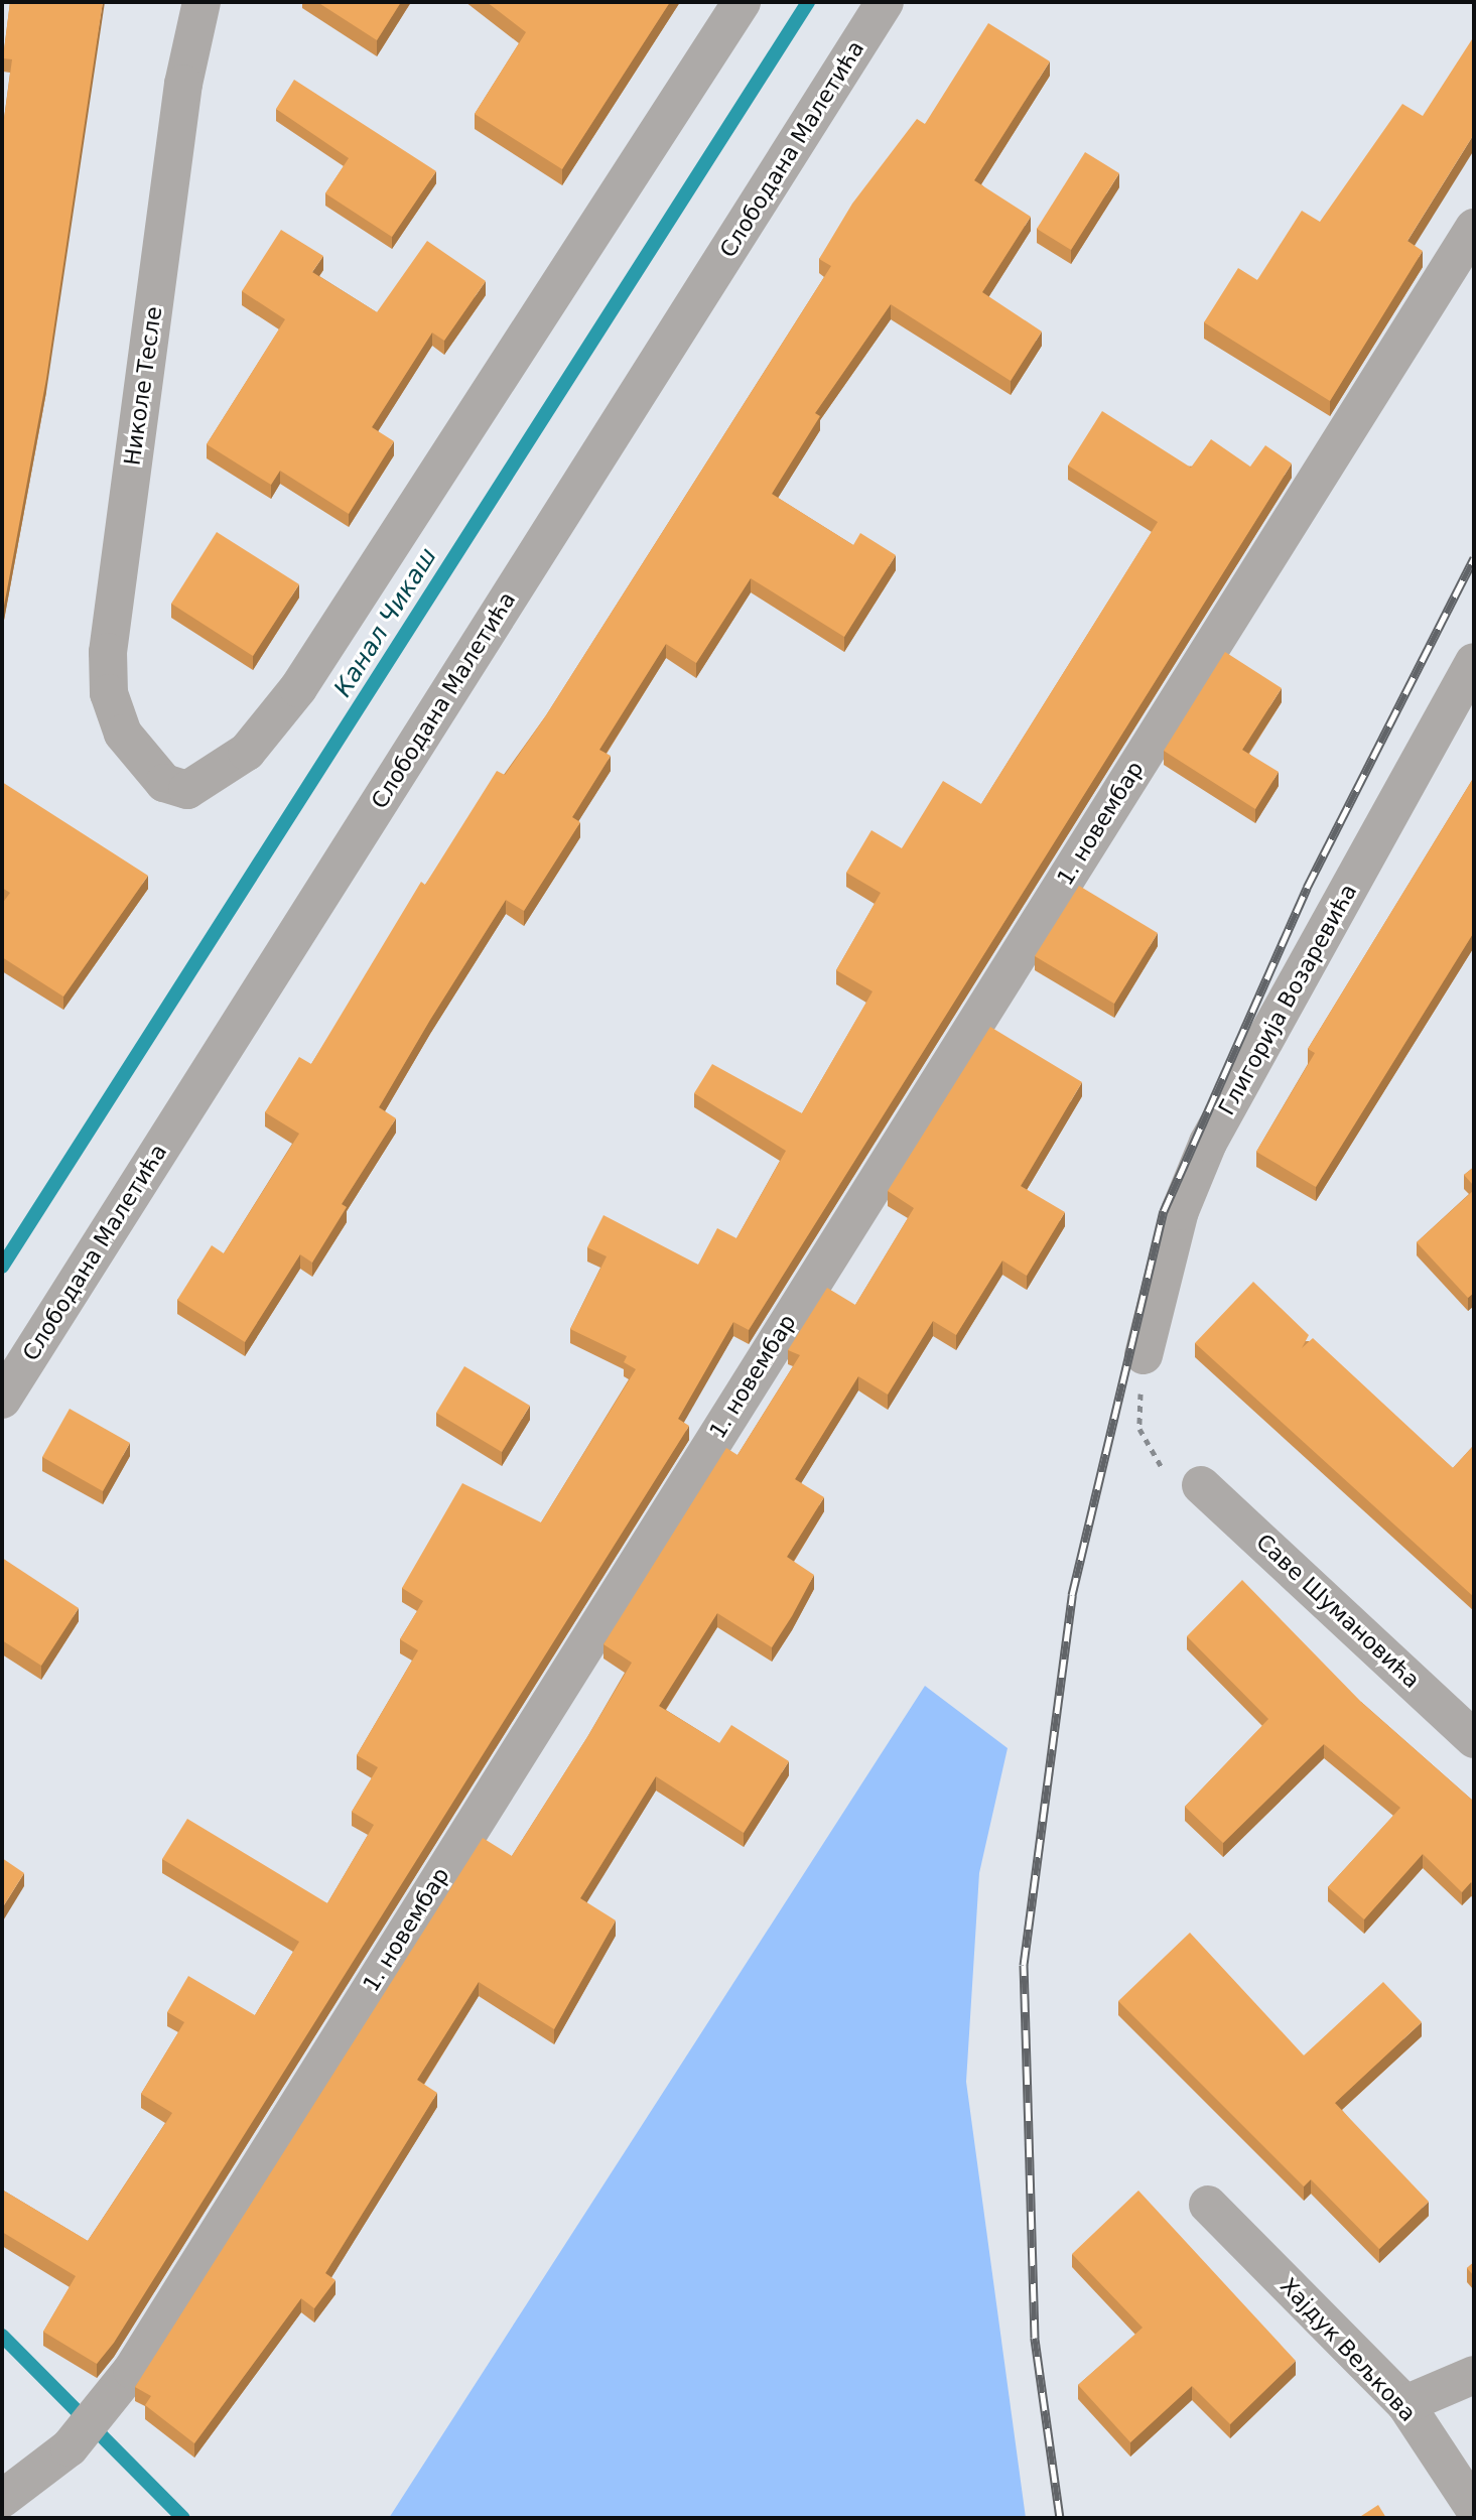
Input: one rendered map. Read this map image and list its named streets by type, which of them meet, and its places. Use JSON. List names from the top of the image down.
{
  "streets": {
    "street": [
      "Слободана Малетића",
      "Николе Тесле",
      "1. новембар",
      "Глигорија Возаревића",
      "Саве Шумановића",
      "Хајдук Вељкова"
    ]
  },
  "water": ["Канал Чикаш"]
}
